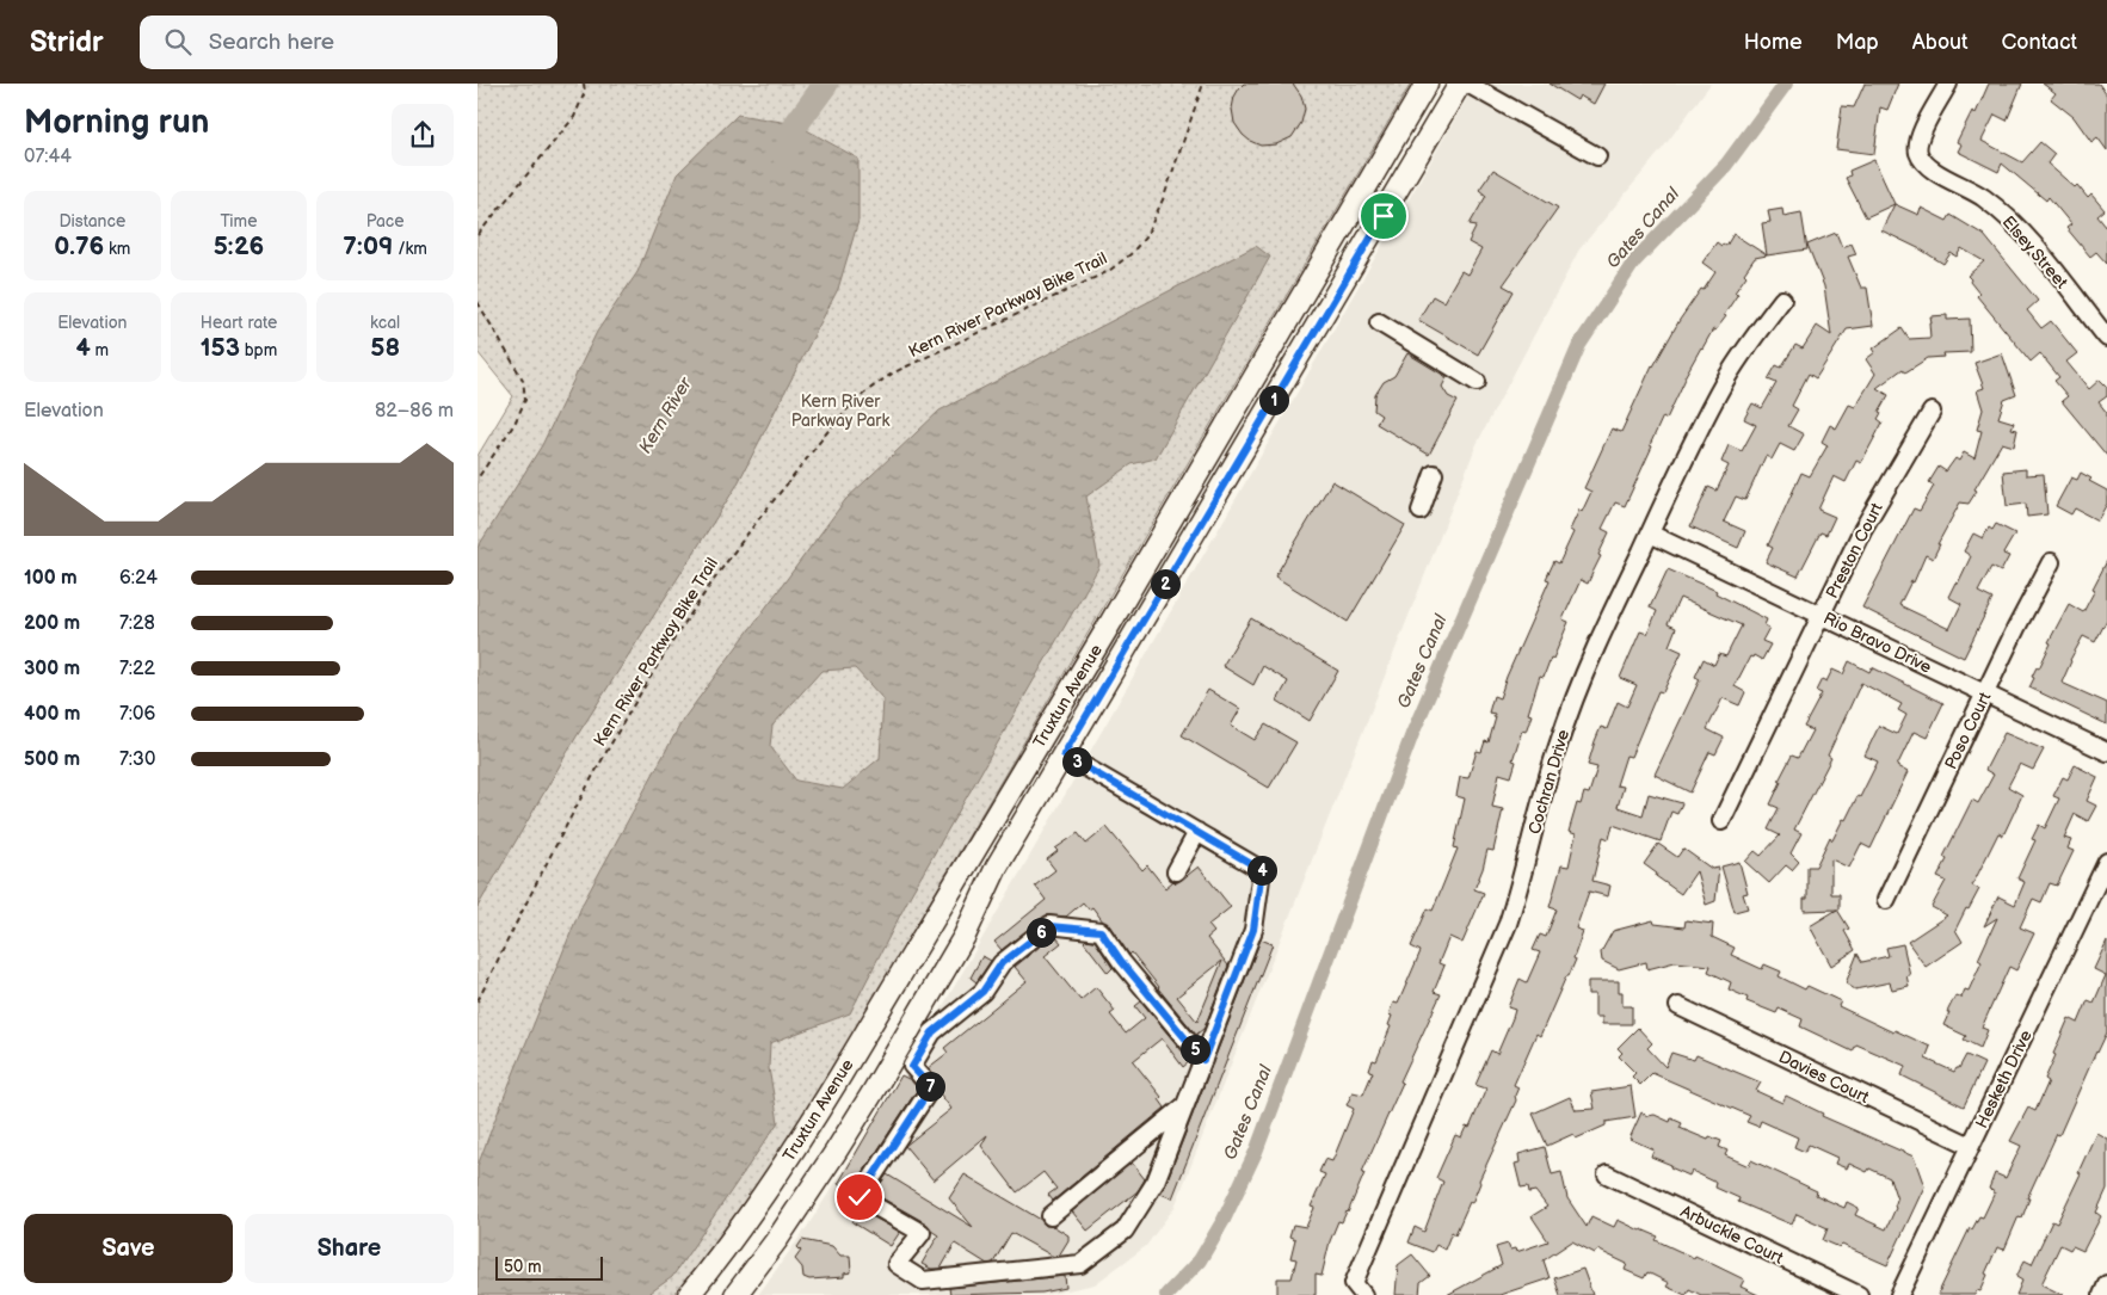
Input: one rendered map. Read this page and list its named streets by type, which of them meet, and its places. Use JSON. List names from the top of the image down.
{
  "streets": {
    "main road": ["Truxtun Avenue"],
    "street": [
      "Elsey Street",
      "Preston Court",
      "Rio Bravo Drive",
      "Poso Court",
      "Cochran Drive",
      "Davies Court",
      "Hesketh Drive",
      "Arbuckle Court"
    ],
    "path": ["Kern River Parkway Bike Trail"]
  },
  "crossings": [
    ["Preston Court", "Rio Bravo Drive"],
    ["Rio Bravo Drive", "Poso Court"],
    ["Rio Bravo Drive", "Cochran Drive"],
    ["Davies Court", "Hesketh Drive"]
  ],
  "water": ["Gates Canal", "Kern River"],
  "parks": ["Kern River Parkway Park"],
  "scale_bar": "50 m",
  "page": {
    "header": "Stridr",
    "search": "Search here",
    "nav": [
      "Home",
      "Map",
      "About",
      "Contact"
    ],
    "heading": ["Morning run", "07:44"],
    "stats": [
      ["Distance", "0.76 km"],
      ["Time", "5:26"],
      ["Pace", "7:09 /km"],
      ["Elevation", "4 m"],
      ["Heart rate", "153 bpm"],
      ["kcal", "58"]
    ],
    "pins": [
      "1",
      "2",
      "3",
      "4",
      "6",
      "5",
      "7"
    ],
    "chart": ["Elevation", "82–86 m"],
    "list": [
      {
        "name": "100 m",
        "note": "6:24"
      },
      {
        "name": "200 m",
        "note": "7:28"
      },
      {
        "name": "300 m",
        "note": "7:22"
      },
      {
        "name": "400 m",
        "note": "7:06"
      },
      {
        "name": "500 m",
        "note": "7:30"
      }
    ],
    "buttons": ["Save", "Share"],
    "scale": "50 m"
  }
}
